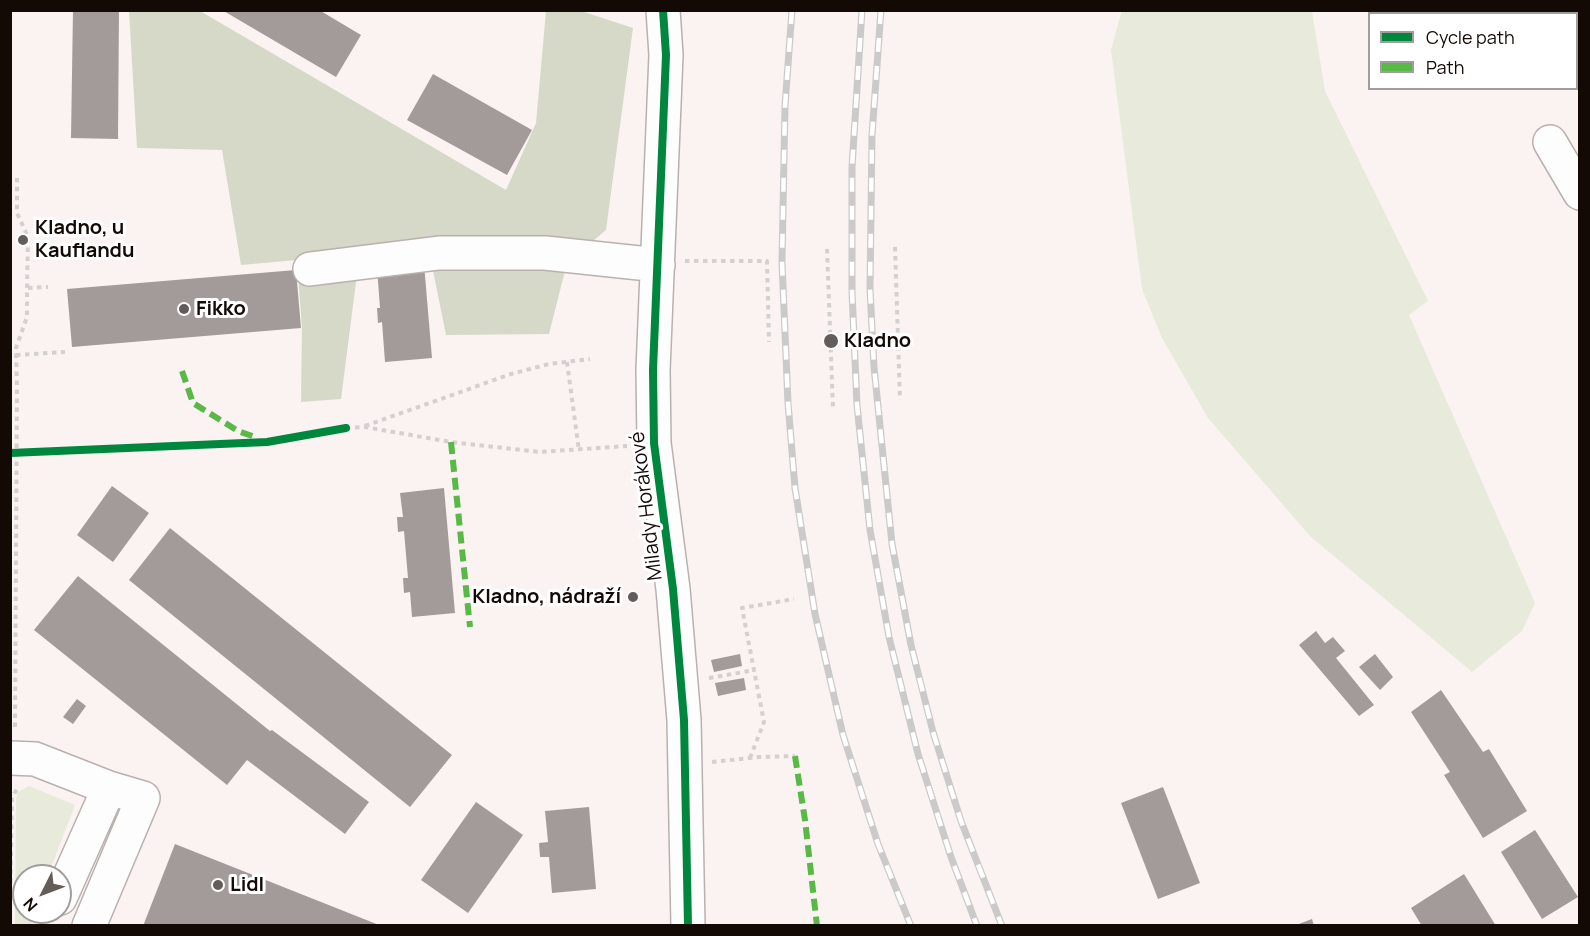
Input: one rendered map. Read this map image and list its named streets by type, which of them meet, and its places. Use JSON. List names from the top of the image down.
{
  "streets": {
    "street": ["Milady Horákové"]
  },
  "places": [
    "Kladno, u Kauflandu",
    "Fikko",
    "Kladno",
    "Kladno, nádraží",
    "Lidl"
  ],
  "legend": ["Cycle path", "Path"],
  "north": "bottom left"
}
